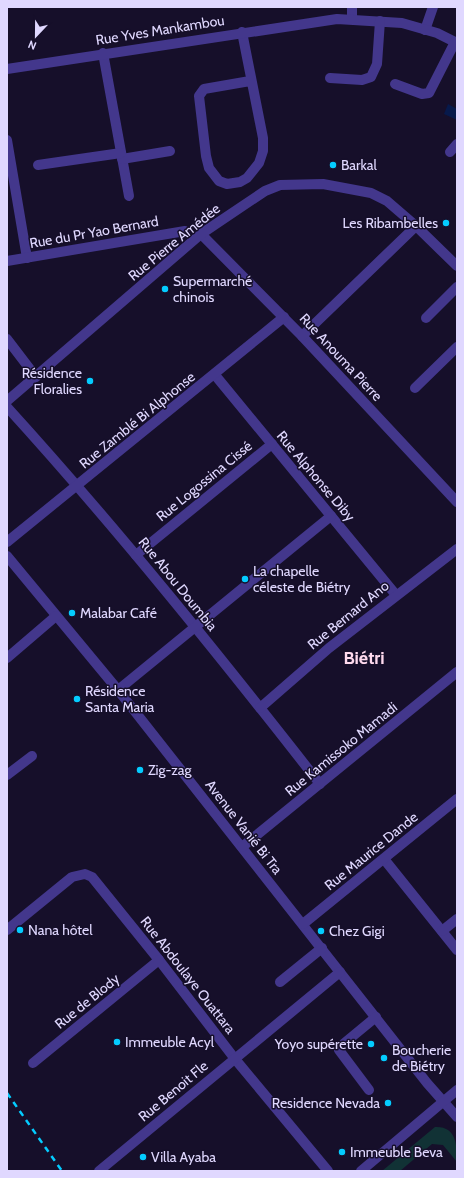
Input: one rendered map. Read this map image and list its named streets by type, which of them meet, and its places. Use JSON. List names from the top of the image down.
{
  "streets": {
    "street": [
      "Rue Yves Mankambou",
      "Rue du Pr Yao Bernard",
      "Rue Pierre Amédée",
      "Rue Anouma Pierre",
      "Rue Zamblé Bi Alphonse",
      "Rue Alphonse Diby",
      "Rue Logossina Cissé",
      "Rue Abou Doumbia",
      "Rue Bernard Ano",
      "Rue Kamissoko Mamadi",
      "Avenue Vanié Bi Tra",
      "Rue Maurice Dande",
      "Rue Abdoulaye Ouattara",
      "Rue de Blody",
      "Rue Benoit Fle"
    ]
  },
  "crossings": [
    ["Rue Pierre Amédée", "Rue Anouma Pierre"],
    ["Rue Anouma Pierre", "Rue Zamblé Bi Alphonse"],
    ["Rue Zamblé Bi Alphonse", "Rue Alphonse Diby"],
    ["Rue Zamblé Bi Alphonse", "Rue Abou Doumbia"],
    ["Rue Alphonse Diby", "Rue Logossina Cissé"],
    ["Rue Alphonse Diby", "Rue Bernard Ano"],
    ["Rue Logossina Cissé", "Rue Abou Doumbia"],
    ["Rue Abou Doumbia", "Rue Bernard Ano"],
    ["Rue Abou Doumbia", "Rue Kamissoko Mamadi"],
    ["Rue Kamissoko Mamadi", "Avenue Vanié Bi Tra"],
    ["Avenue Vanié Bi Tra", "Rue Maurice Dande"],
    ["Avenue Vanié Bi Tra", "Rue Benoit Fle"],
    ["Rue Abdoulaye Ouattara", "Rue de Blody"],
    ["Rue Abdoulaye Ouattara", "Rue Benoit Fle"]
  ],
  "districts": ["Biétri"],
  "places": [
    "Barkal",
    "Les Ribambelles",
    "Supermarché chinois",
    "Résidence Floralies",
    "La chapelle céleste de Biétry",
    "Malabar Café",
    "Résidence Santa Maria",
    "Zig-zag",
    "Nana hôtel",
    "Chez Gigi",
    "Immeuble Acyl",
    "Yoyo supérette",
    "Boucherie de Biétry",
    "Residence Nevada",
    "Immeuble Beva",
    "Villa Ayaba"
  ],
  "north": "bottom"
}
